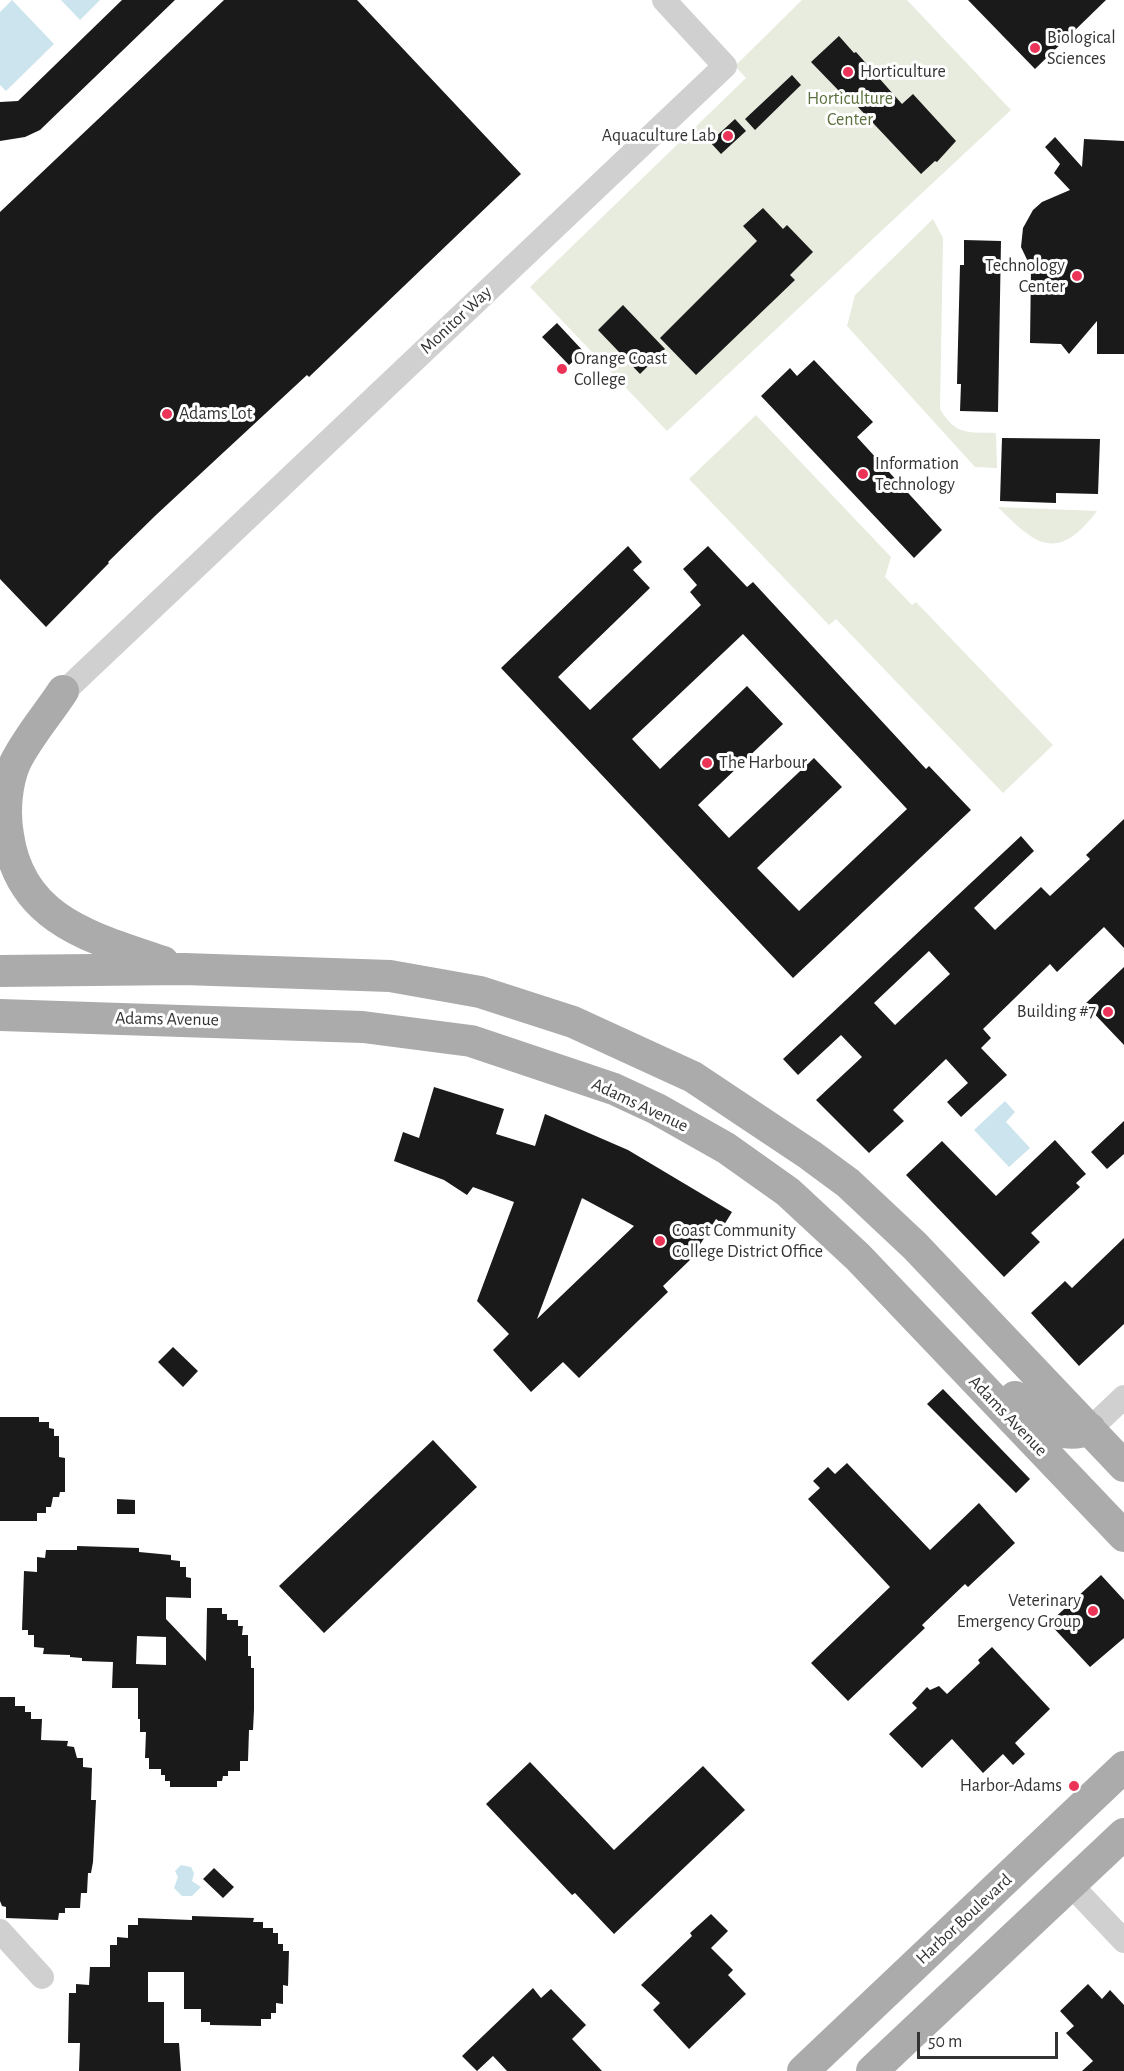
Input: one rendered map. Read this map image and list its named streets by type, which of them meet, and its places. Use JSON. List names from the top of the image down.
{
  "streets": {
    "main road": ["Adams Avenue", "Harbor Boulevard"],
    "street": ["Monitor Way"]
  },
  "parks": ["Horticulture Center"],
  "places": [
    "Biological Sciences",
    "Horticulture",
    "Aquaculture Lab",
    "Technology Center",
    "Orange Coast College",
    "Adams Lot",
    "Information Technology",
    "The Harbour",
    "Building #7",
    "Coast Community College District Office",
    "Veterinary Emergency Group",
    "Harbor-Adams"
  ],
  "scale_bar": "50 m"
}
